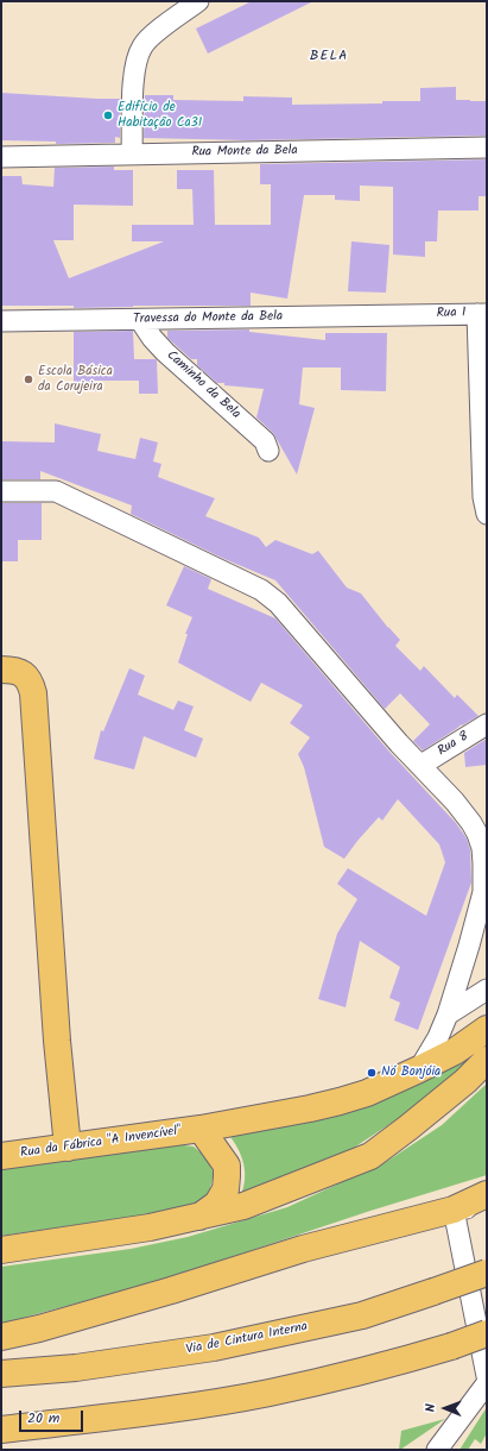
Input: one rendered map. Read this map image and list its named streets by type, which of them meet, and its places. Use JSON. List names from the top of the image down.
{
  "streets": {
    "main road": ["Rua da Fábrica \"A Invencível\"", "Via de Cintura Interna"],
    "street": [
      "Rua Monte da Bela",
      "Rua 1",
      "Travessa do Monte da Bela",
      "Caminho da Bela",
      "Rua 8"
    ]
  },
  "crossings": [
    ["Rua 1", "Travessa do Monte da Bela"],
    ["Travessa do Monte da Bela", "Caminho da Bela"]
  ],
  "districts": ["BELA"],
  "places": ["Edifício de Habitação Ca31", "Escola Básica da Corujeira", "Nó Bonjóia"],
  "scale_bar": "20 m",
  "north": "left"
}
